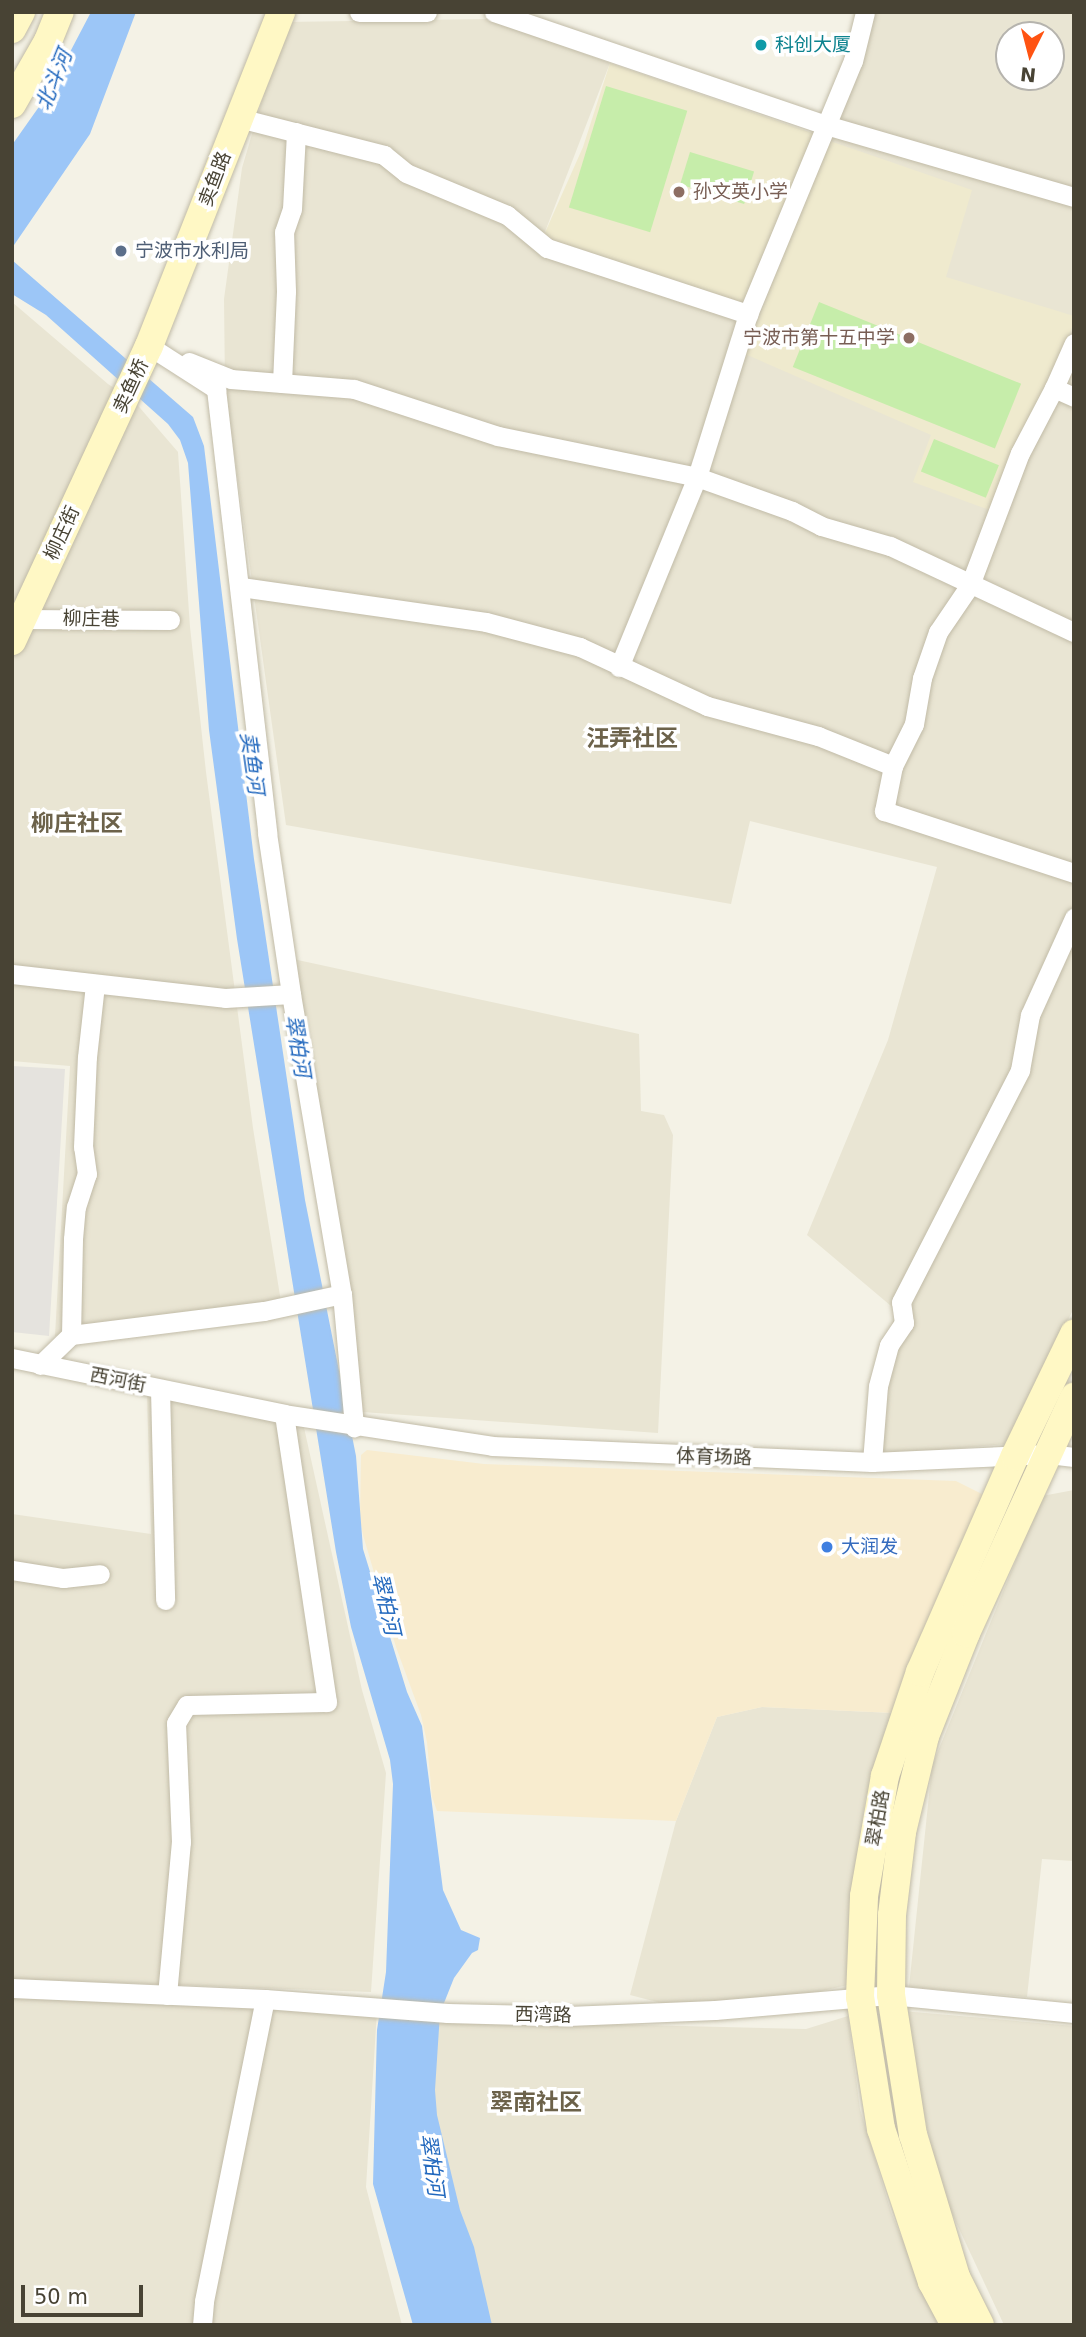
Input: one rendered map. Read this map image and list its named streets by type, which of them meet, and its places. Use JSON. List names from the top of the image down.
{
  "streets": {
    "main road": [
      "卖鱼路",
      "卖鱼桥",
      "柳庄街",
      "翠柏路"
    ],
    "street": [
      "柳庄巷",
      "西河街",
      "体育场路",
      "西湾路"
    ]
  },
  "crossings": [
    ["卖鱼路", "卖鱼桥"],
    ["卖鱼桥", "柳庄街"],
    ["柳庄街", "柳庄巷"],
    ["西河街", "体育场路"],
    ["体育场路", "翠柏路"],
    ["翠柏路", "西湾路"]
  ],
  "districts": ["汪弄社区", "柳庄社区", "翠南社区"],
  "water": ["北斗河", "卖鱼河", "翠柏河"],
  "places": [
    "科创大厦",
    "孙文英小学",
    "宁波市水利局",
    "宁波市第十五中学",
    "大润发"
  ],
  "scale_bar": "50 m",
  "north": "bottom"
}
